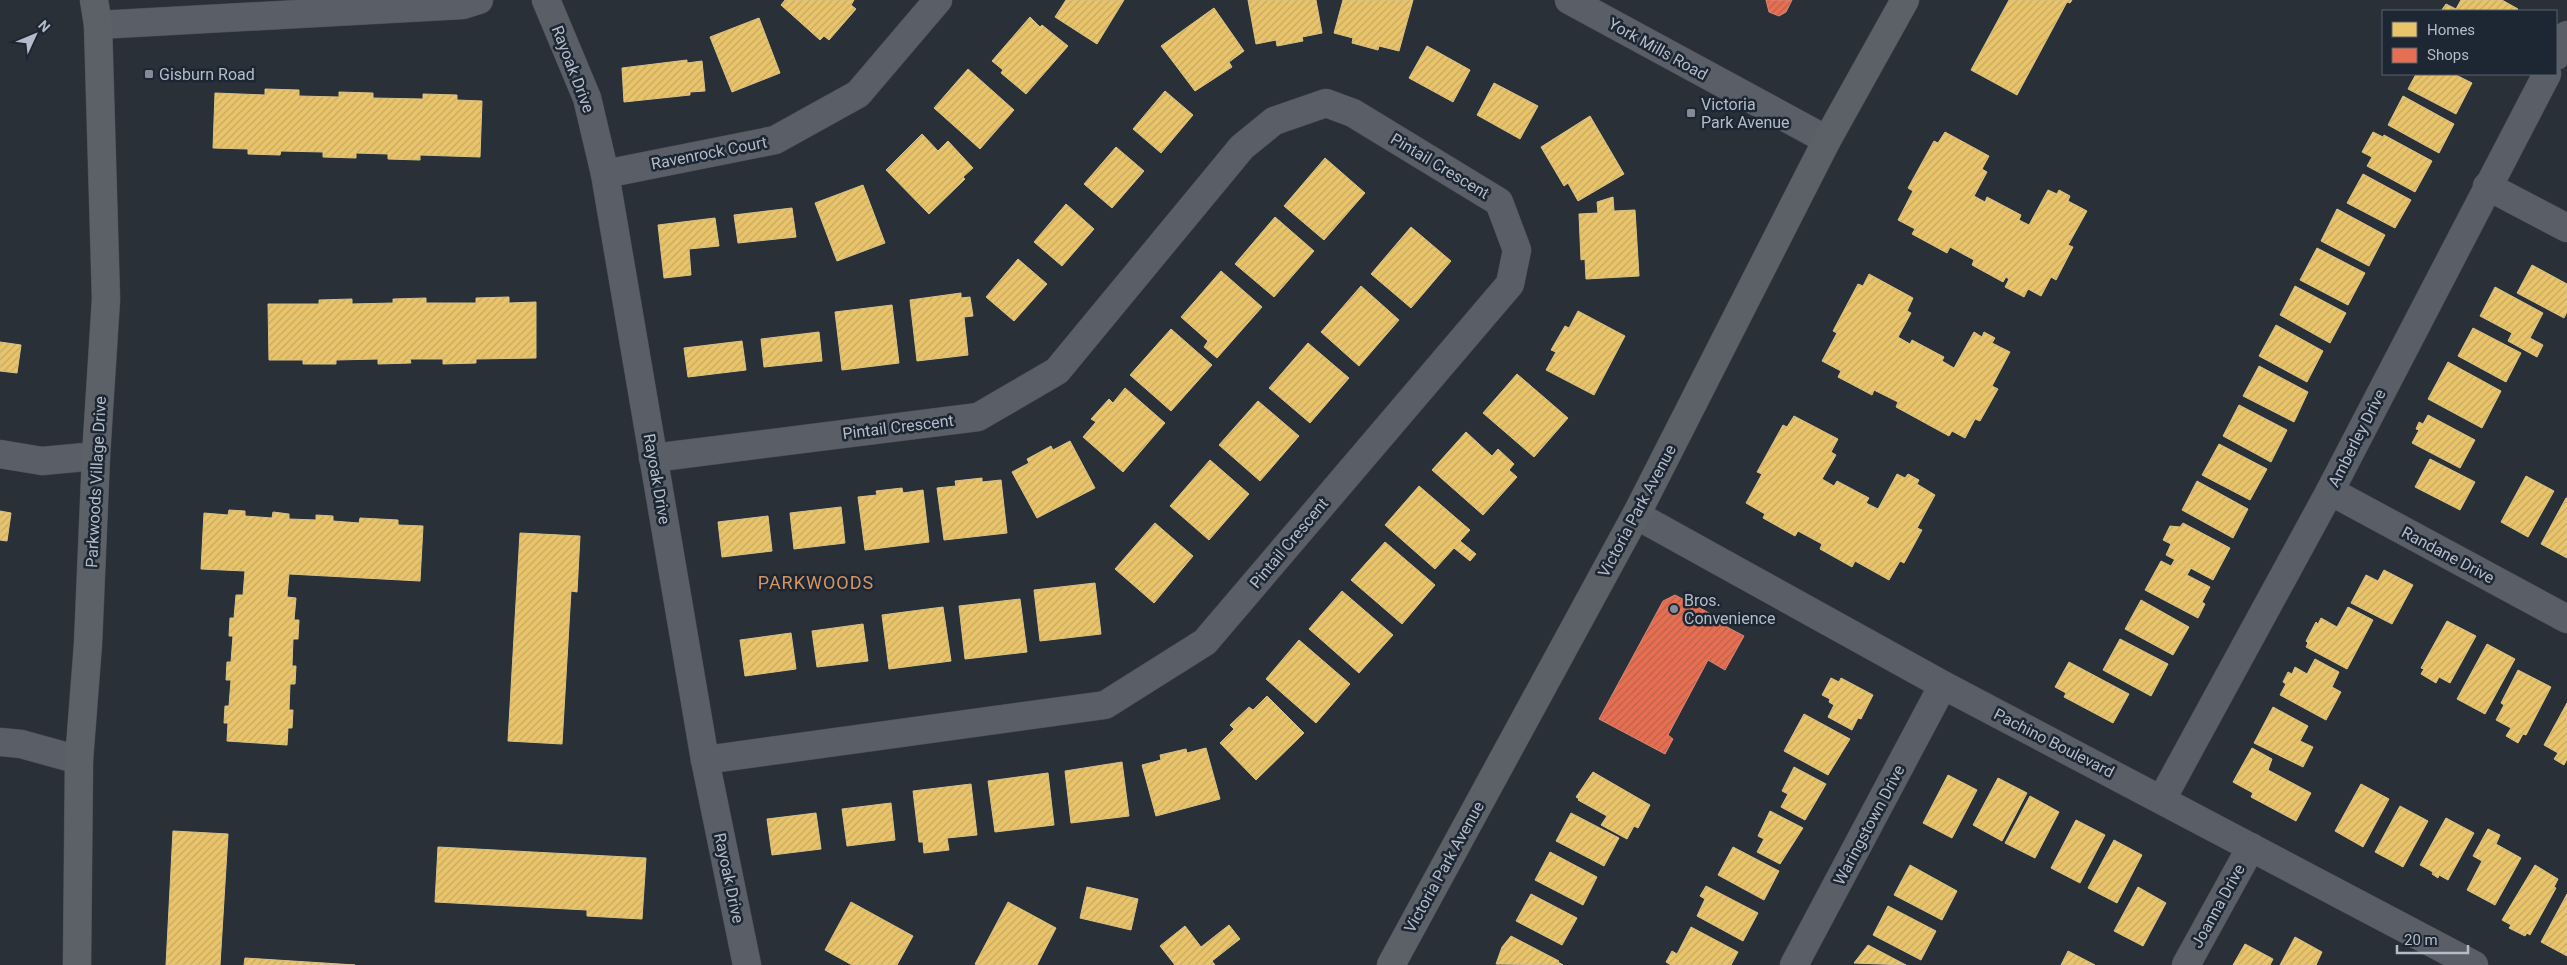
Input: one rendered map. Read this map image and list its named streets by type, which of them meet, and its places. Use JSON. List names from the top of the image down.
{
  "streets": {
    "main road": ["Parkwoods Village Drive", "Victoria Park Avenue"],
    "street": [
      "York Mills Road",
      "Rayoak Drive",
      "Ravenrock Court",
      "Pintail Crescent",
      "Amberley Drive",
      "Randane Drive",
      "Pachino Boulevard",
      "Waringstown Drive",
      "Joanna Drive"
    ]
  },
  "crossings": [
    ["York Mills Road", "Victoria Park Avenue"],
    ["Rayoak Drive", "Ravenrock Court"],
    ["Rayoak Drive", "Pintail Crescent"],
    ["Amberley Drive", "Randane Drive"],
    ["Amberley Drive", "Pachino Boulevard"],
    ["Victoria Park Avenue", "Pachino Boulevard"],
    ["Pachino Boulevard", "Waringstown Drive"],
    ["Pachino Boulevard", "Joanna Drive"]
  ],
  "districts": ["PARKWOODS"],
  "places": {
    "transit": ["Gisburn Road", "Victoria Park Avenue"],
    "other": ["Bros. Convenience"]
  },
  "legend": ["Homes", "Shops"],
  "scale_bar": "20 m",
  "north": "top right"
}
